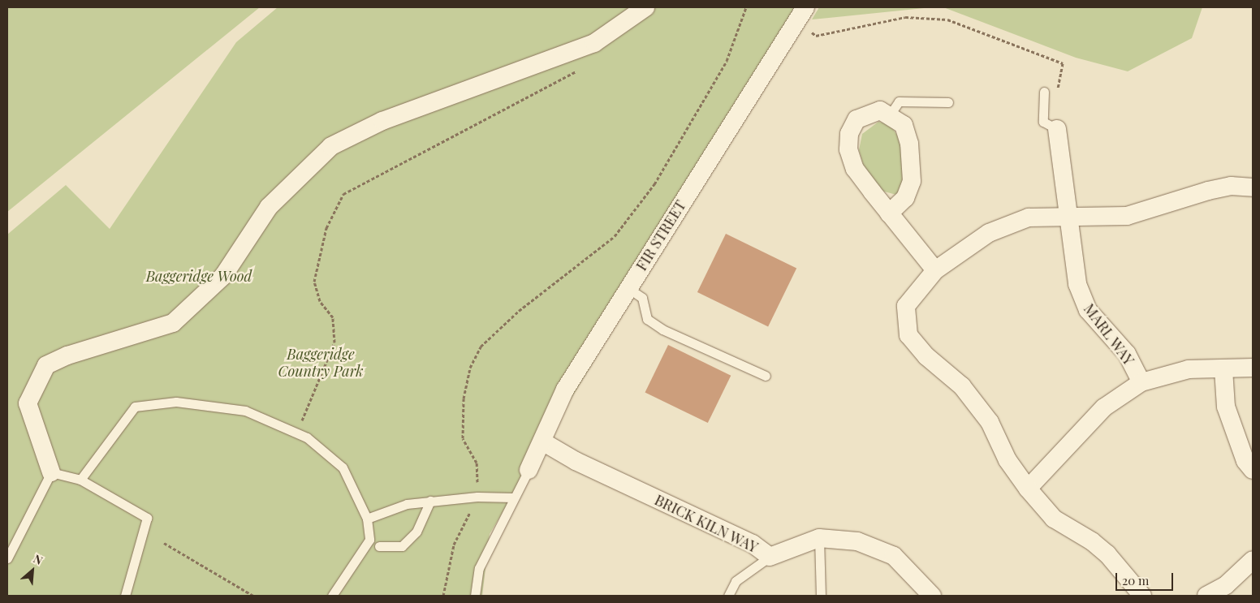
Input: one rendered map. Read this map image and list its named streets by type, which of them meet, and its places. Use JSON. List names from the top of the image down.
{
  "streets": {
    "street": ["FIR STREET", "MARL WAY", "BRICK KILN WAY"]
  },
  "crossings": [
    ["FIR STREET", "BRICK KILN WAY"]
  ],
  "parks": ["Baggeridge Wood", "Baggeridge Country Park"],
  "scale_bar": "20 m",
  "north": "top right"
}
